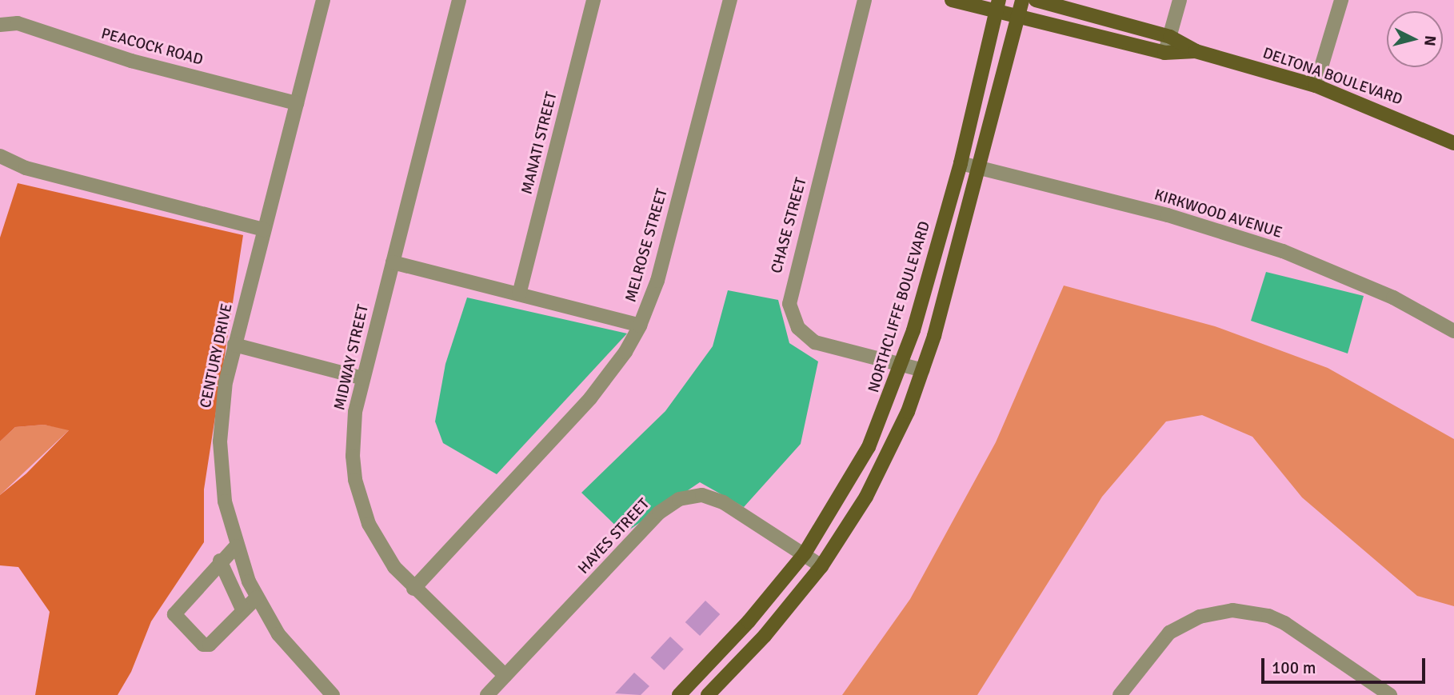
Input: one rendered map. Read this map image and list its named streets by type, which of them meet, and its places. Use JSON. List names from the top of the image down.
{
  "streets": {
    "main road": ["DELTONA BOULEVARD", "NORTHCLIFFE BOULEVARD"],
    "street": [
      "PEACOCK ROAD",
      "MANATI STREET",
      "KIRKWOOD AVENUE",
      "CHASE STREET",
      "MELROSE STREET",
      "CENTURY DRIVE",
      "MIDWAY STREET",
      "HAYES STREET"
    ]
  },
  "crossings": [
    ["PEACOCK ROAD", "CENTURY DRIVE"],
    ["DELTONA BOULEVARD", "NORTHCLIFFE BOULEVARD"],
    ["KIRKWOOD AVENUE", "NORTHCLIFFE BOULEVARD"],
    ["CHASE STREET", "NORTHCLIFFE BOULEVARD"],
    ["MELROSE STREET", "MIDWAY STREET"],
    ["NORTHCLIFFE BOULEVARD", "HAYES STREET"],
    ["MIDWAY STREET", "HAYES STREET"]
  ],
  "scale_bar": "100 m",
  "north": "right"
}
